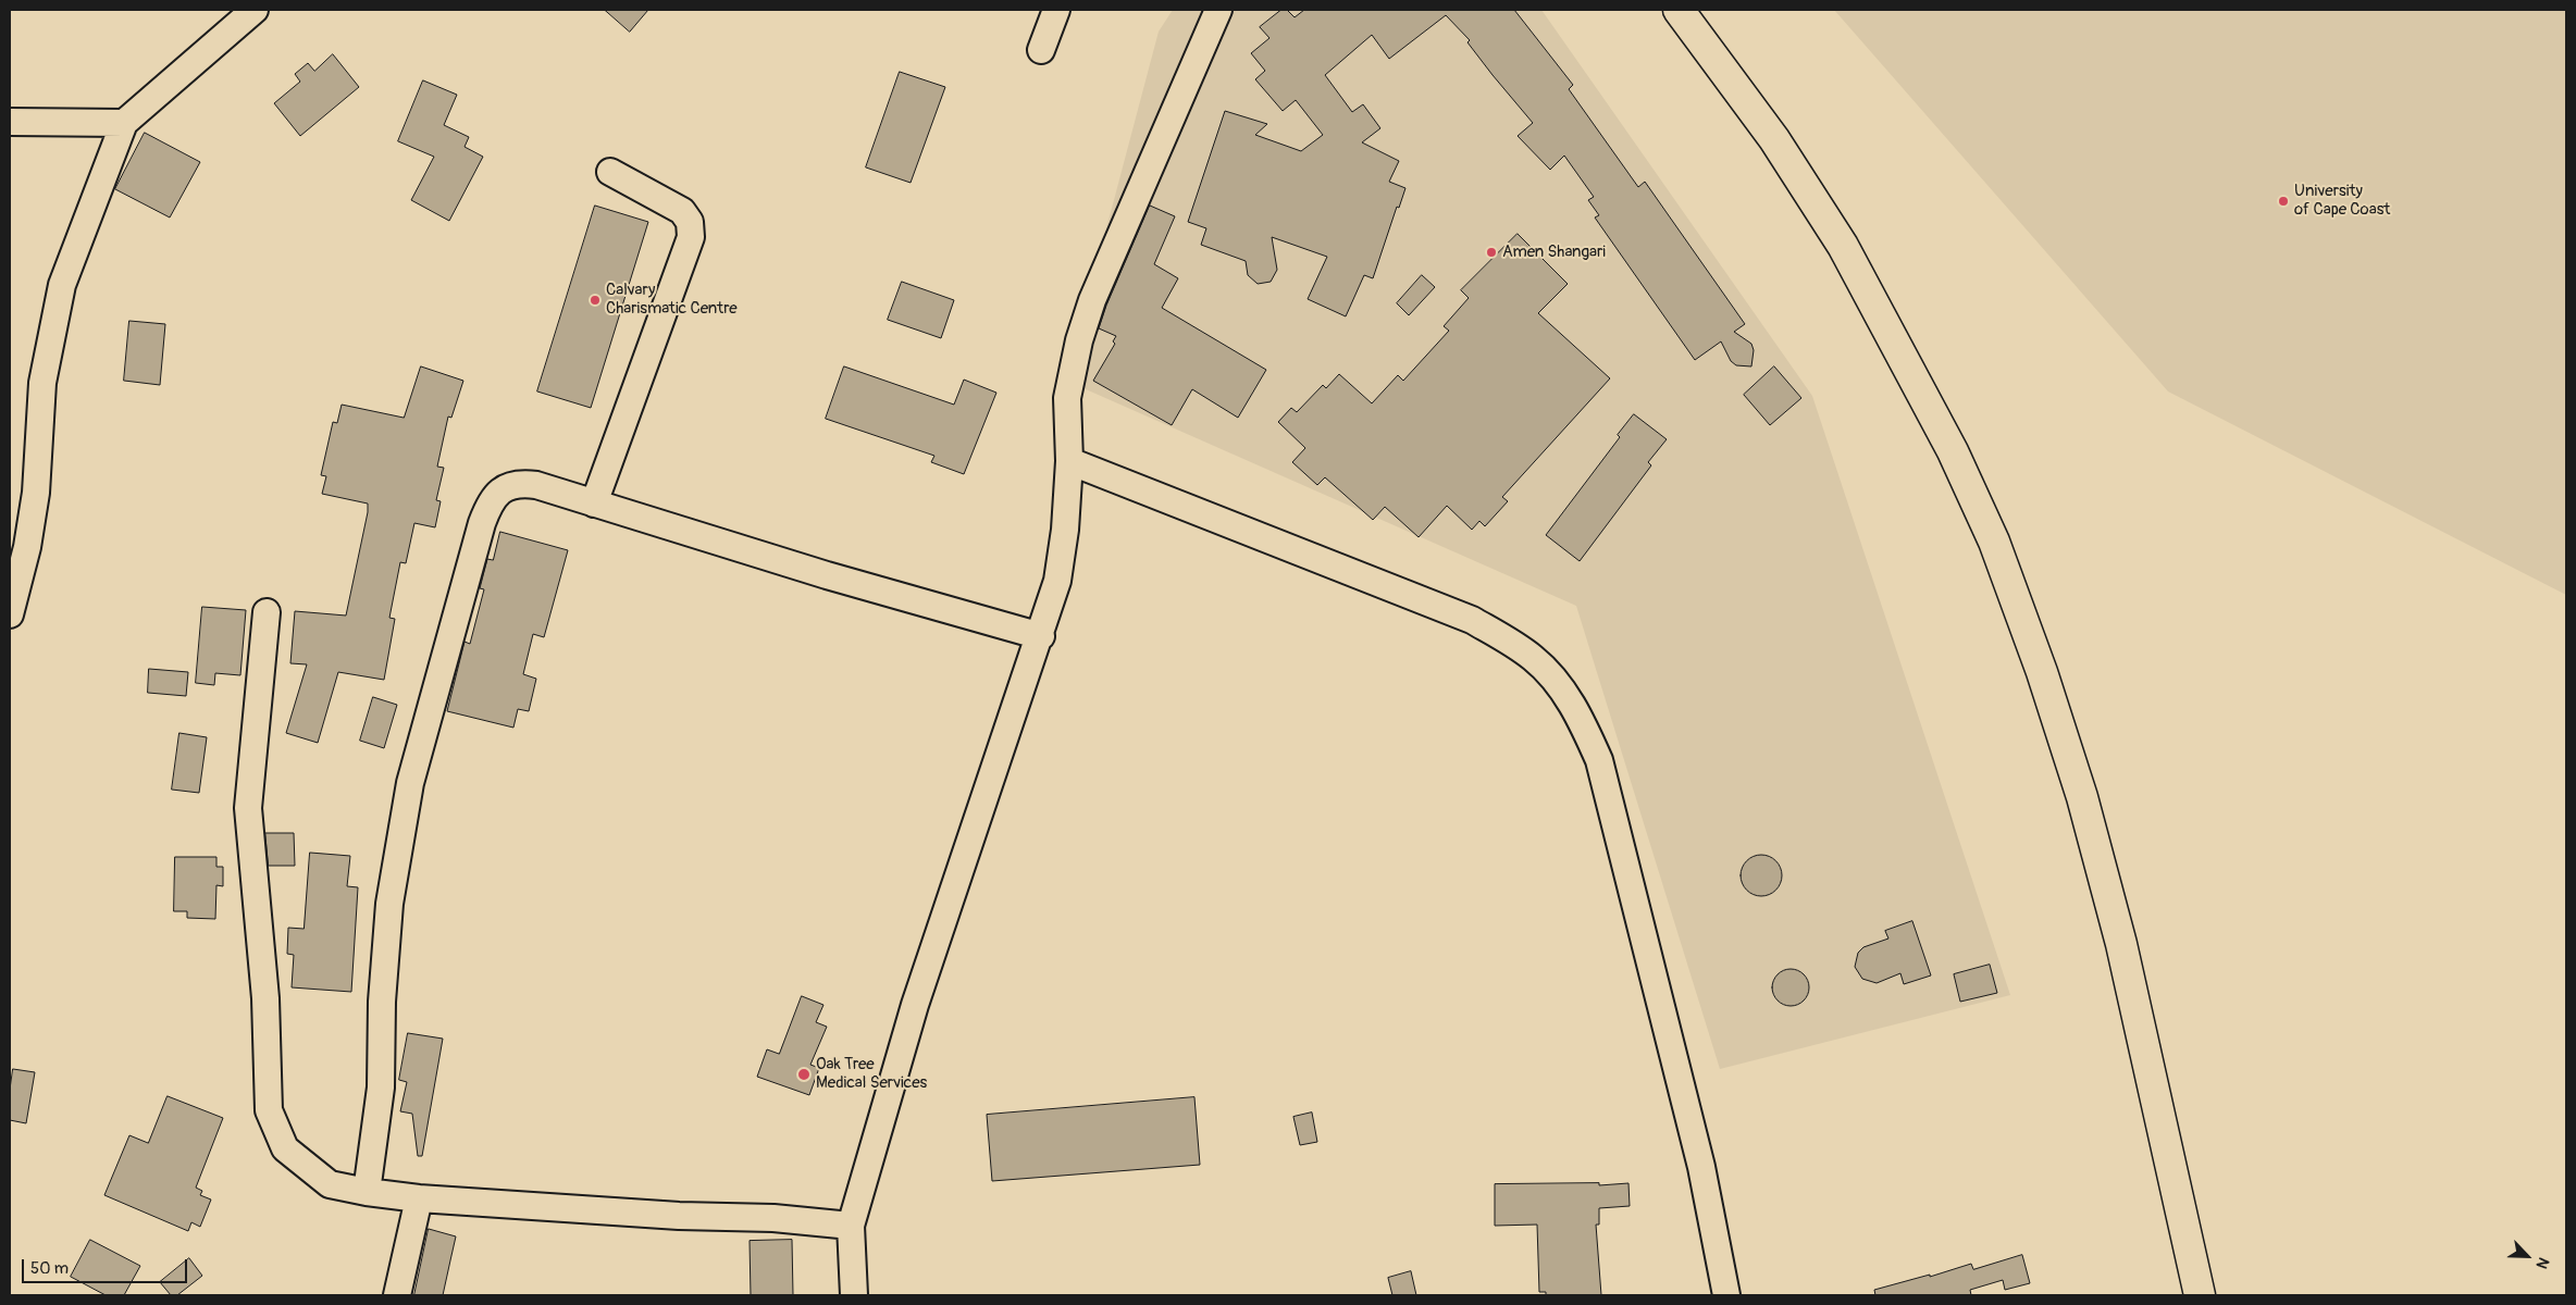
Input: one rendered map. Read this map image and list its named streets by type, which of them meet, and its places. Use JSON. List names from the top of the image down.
{
  "places": [
    "University of Cape Coast",
    "Amen Shangari",
    "Calvary Charismatic Centre",
    "Oak Tree Medical Services"
  ],
  "scale_bar": "50 m",
  "north": "bottom right"
}
